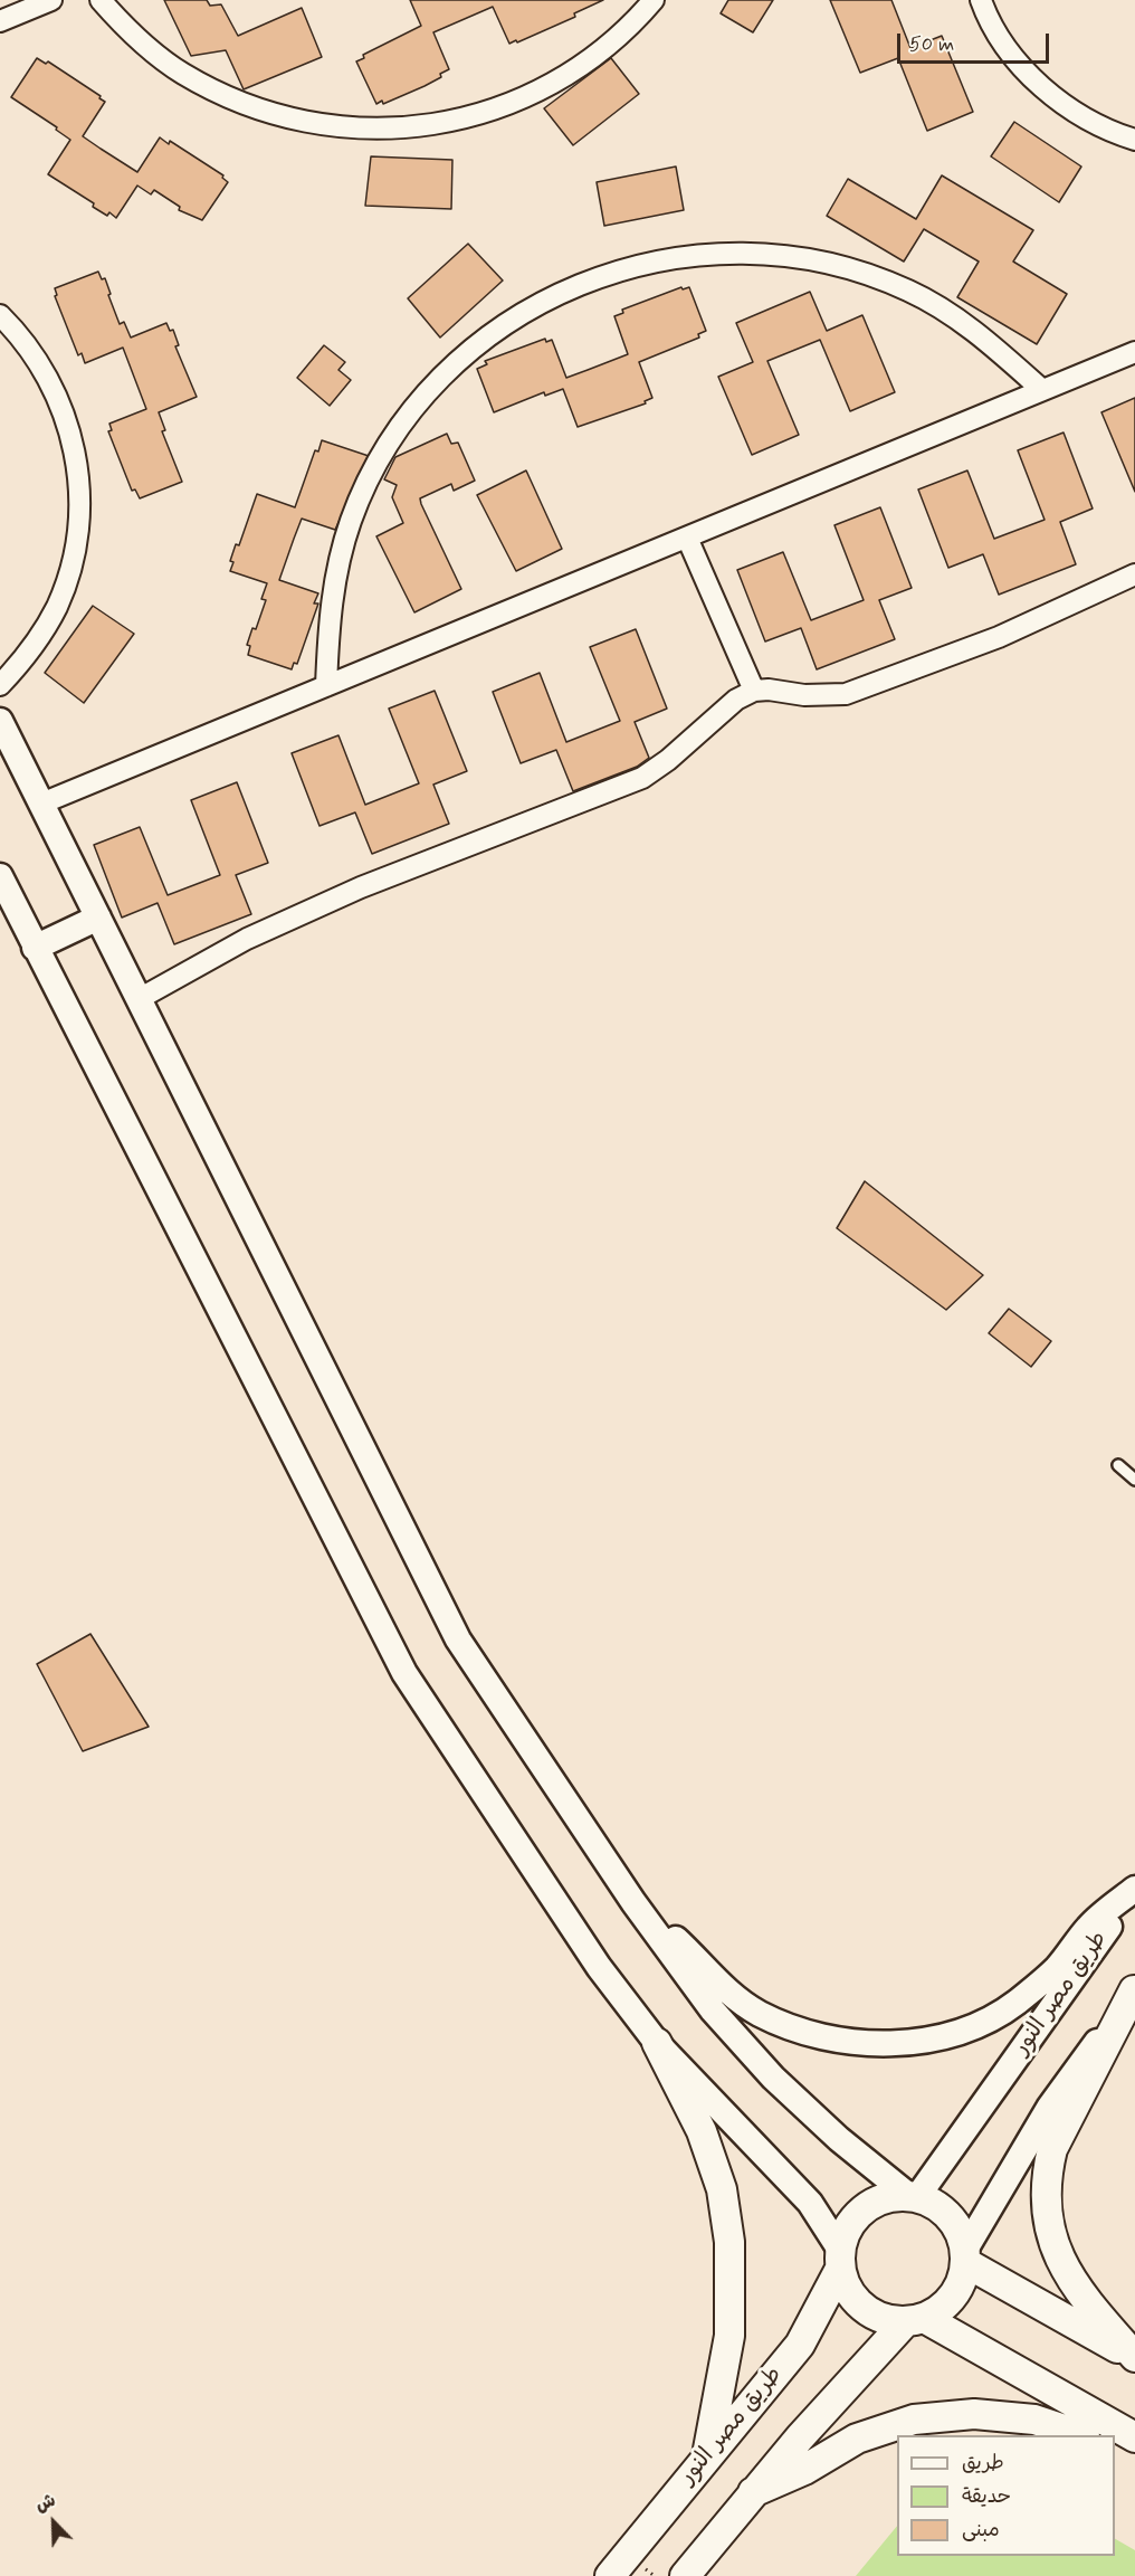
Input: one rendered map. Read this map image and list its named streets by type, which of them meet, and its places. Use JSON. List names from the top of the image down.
{
  "streets": {
    "main road": ["طريق مصر النور"]
  },
  "legend": ["طريق", "حديقة", "مبنى"],
  "scale_bar": "50 m",
  "north": "top left"
}
